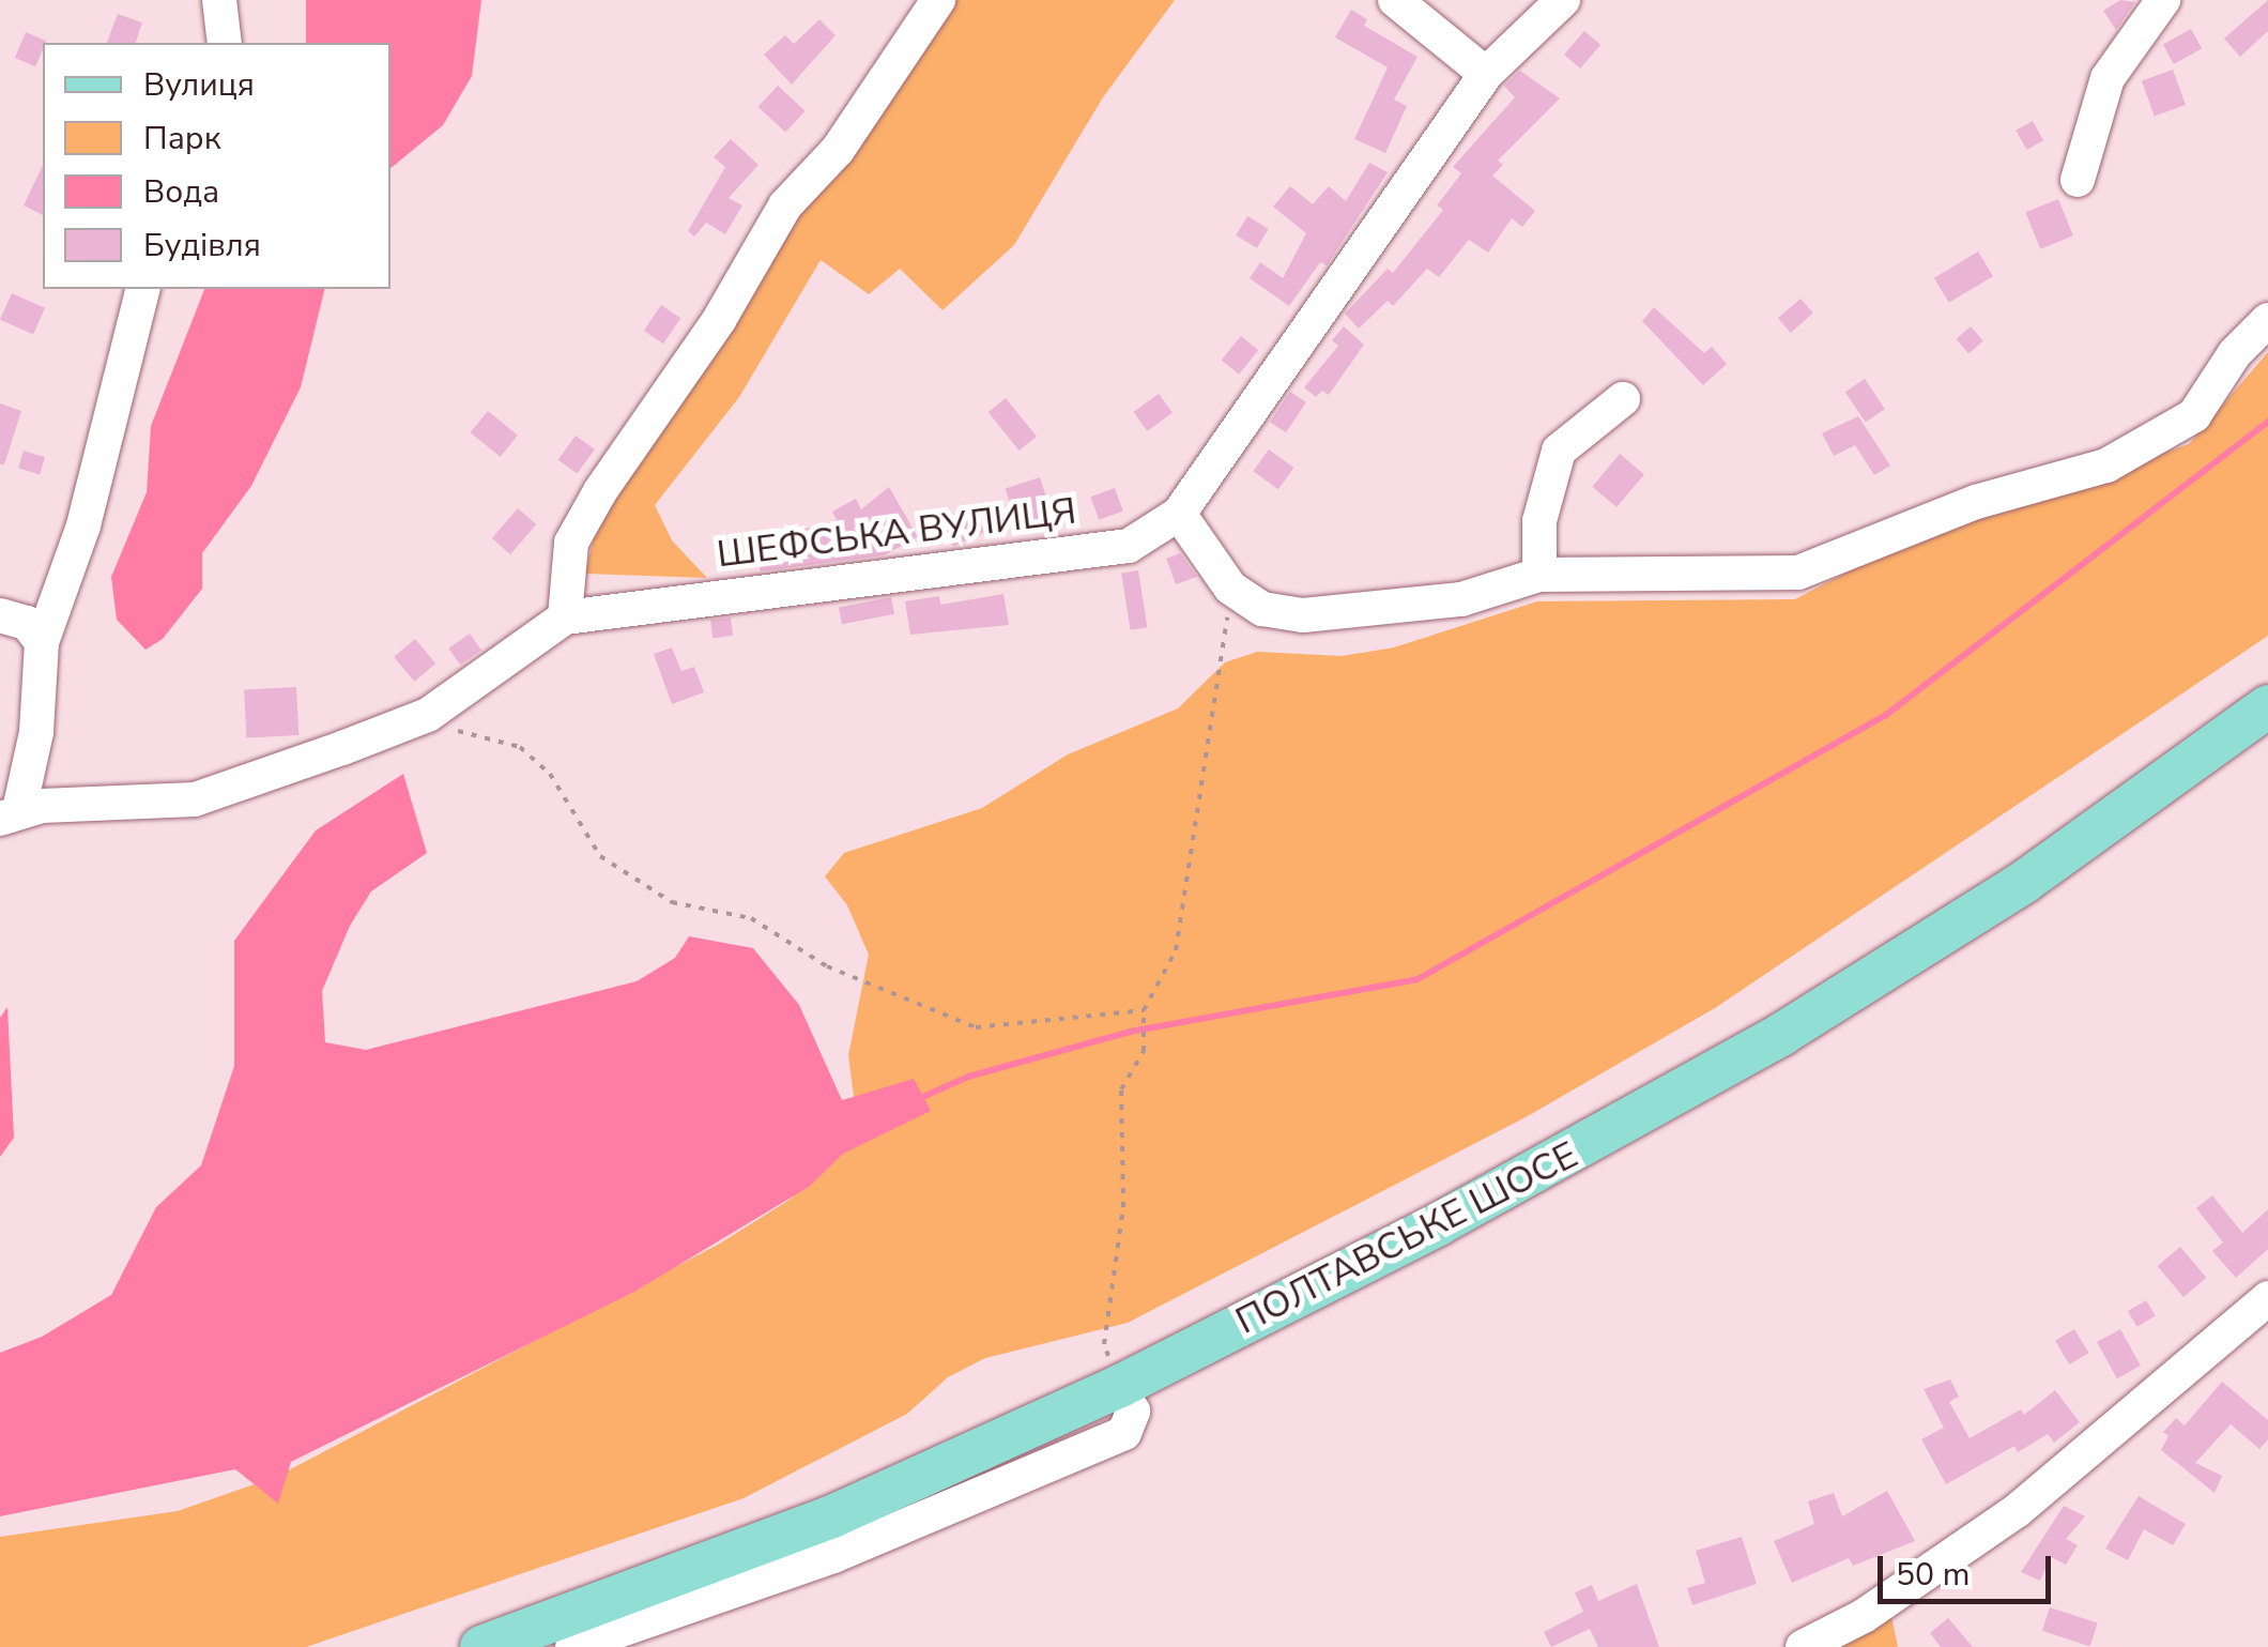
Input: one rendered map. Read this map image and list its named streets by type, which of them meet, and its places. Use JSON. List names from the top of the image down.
{
  "streets": {
    "main road": ["ПОЛТАВСЬКЕ ШОСЕ"],
    "street": ["ШЕФСЬКА ВУЛИЦЯ"]
  },
  "legend": [
    "Вулиця",
    "Парк",
    "Вода",
    "Будівля"
  ],
  "scale_bar": "50 m"
}
